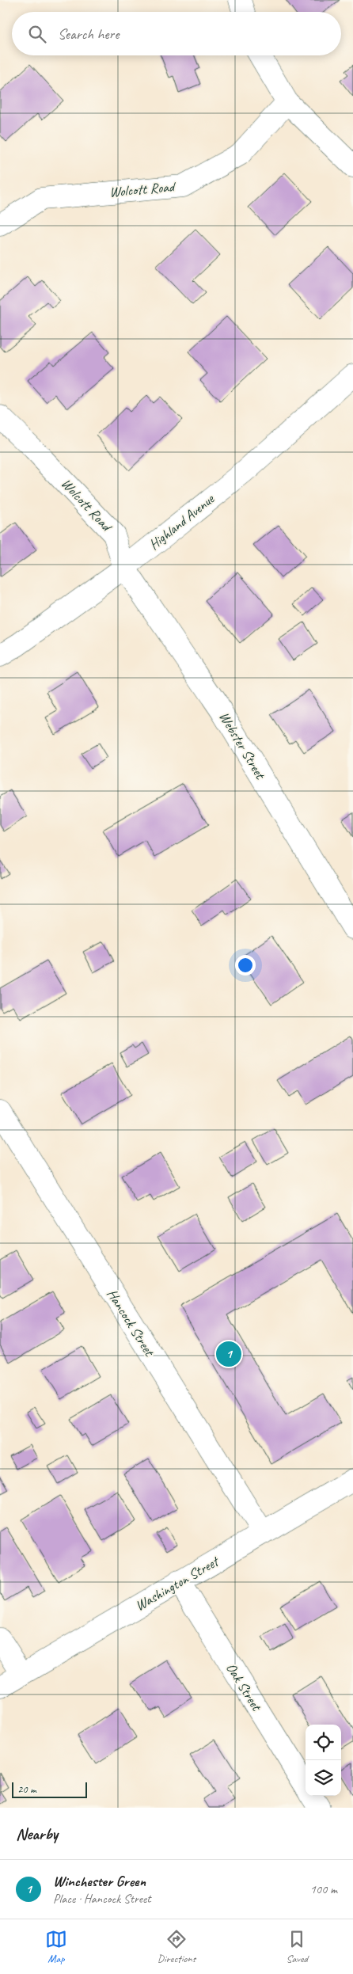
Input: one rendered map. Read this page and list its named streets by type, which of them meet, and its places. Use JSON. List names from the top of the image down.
{
  "streets": {
    "street": [
      "Wolcott Road",
      "Highland Avenue",
      "Webster Street",
      "Hancock Street",
      "Washington Street",
      "Oak Street"
    ]
  },
  "crossings": [
    ["Wolcott Road", "Highland Avenue"],
    ["Wolcott Road", "Webster Street"],
    ["Highland Avenue", "Webster Street"],
    ["Hancock Street", "Washington Street"],
    ["Washington Street", "Oak Street"]
  ],
  "scale_bar": "20 m",
  "page": {
    "search": "Search here",
    "pins": "1",
    "scale": "20 m",
    "heading": "Nearby",
    "list": [
      {
        "mark": "1",
        "name": "Winchester Green",
        "note": "Place · Hancock Street",
        "value": "100 m"
      }
    ],
    "nav": ["Map", "Directions", "Saved"]
  }
}
